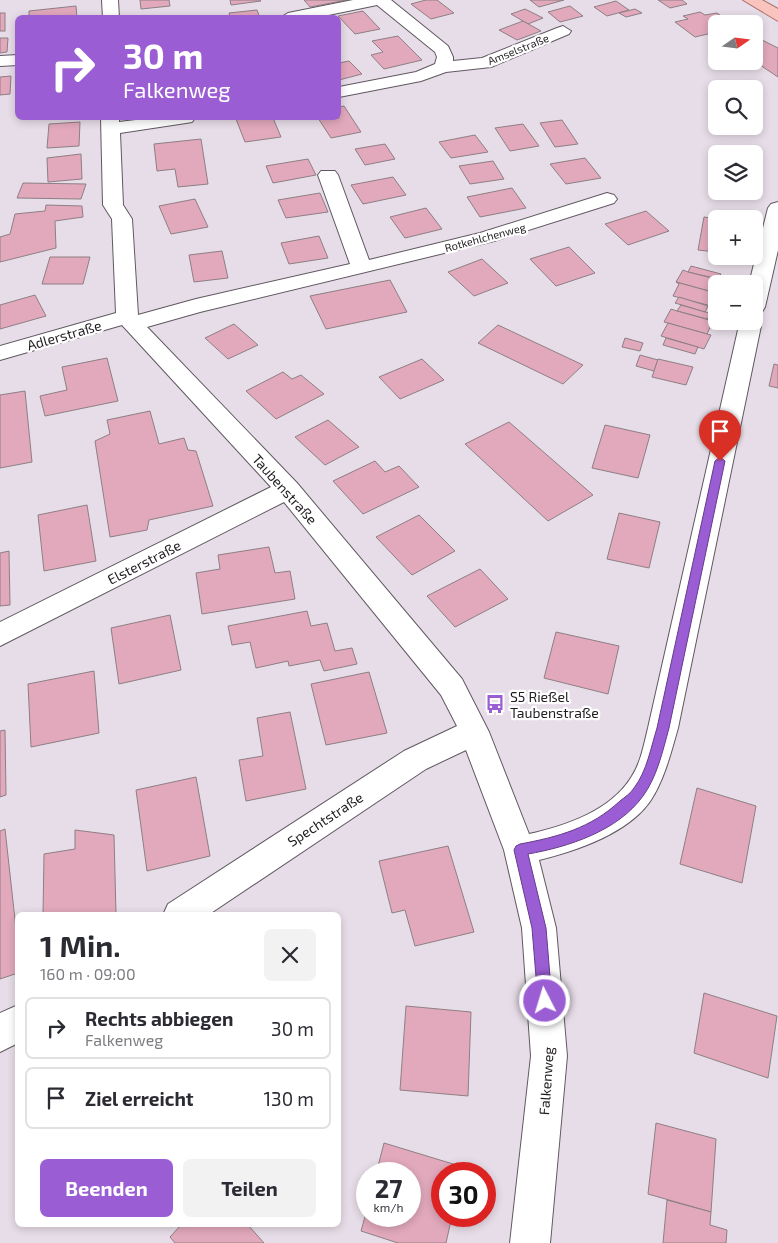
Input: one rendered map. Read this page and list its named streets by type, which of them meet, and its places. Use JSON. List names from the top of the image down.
{
  "streets": {
    "street": [
      "Amselstraße",
      "Rotkehlchenweg",
      "Adlerstraße",
      "Taubenstraße",
      "Elsterstraße",
      "Spechtstraße",
      "Falkenweg"
    ]
  },
  "crossings": [
    ["Rotkehlchenweg", "Adlerstraße"],
    ["Rotkehlchenweg", "Taubenstraße"],
    ["Adlerstraße", "Taubenstraße"],
    ["Taubenstraße", "Elsterstraße"],
    ["Taubenstraße", "Spechtstraße"],
    ["Taubenstraße", "Falkenweg"]
  ],
  "places": {
    "bus stop": ["S5 Rießel Taubenstraße"]
  },
  "north": "right",
  "page": {
    "map_buttons": ["+", "−"],
    "turn": ["30 m", "Falkenweg"],
    "heading": ["1 Min.", "160 m · 09:00"],
    "list": [
      {
        "name": "Rechts abbiegen",
        "note": "Falkenweg",
        "value": "30 m"
      },
      {
        "name": "Ziel erreicht",
        "value": "130 m"
      }
    ],
    "buttons": ["Beenden", "Teilen"],
    "speed": "27 km/h",
    "limit": "30"
  }
}
